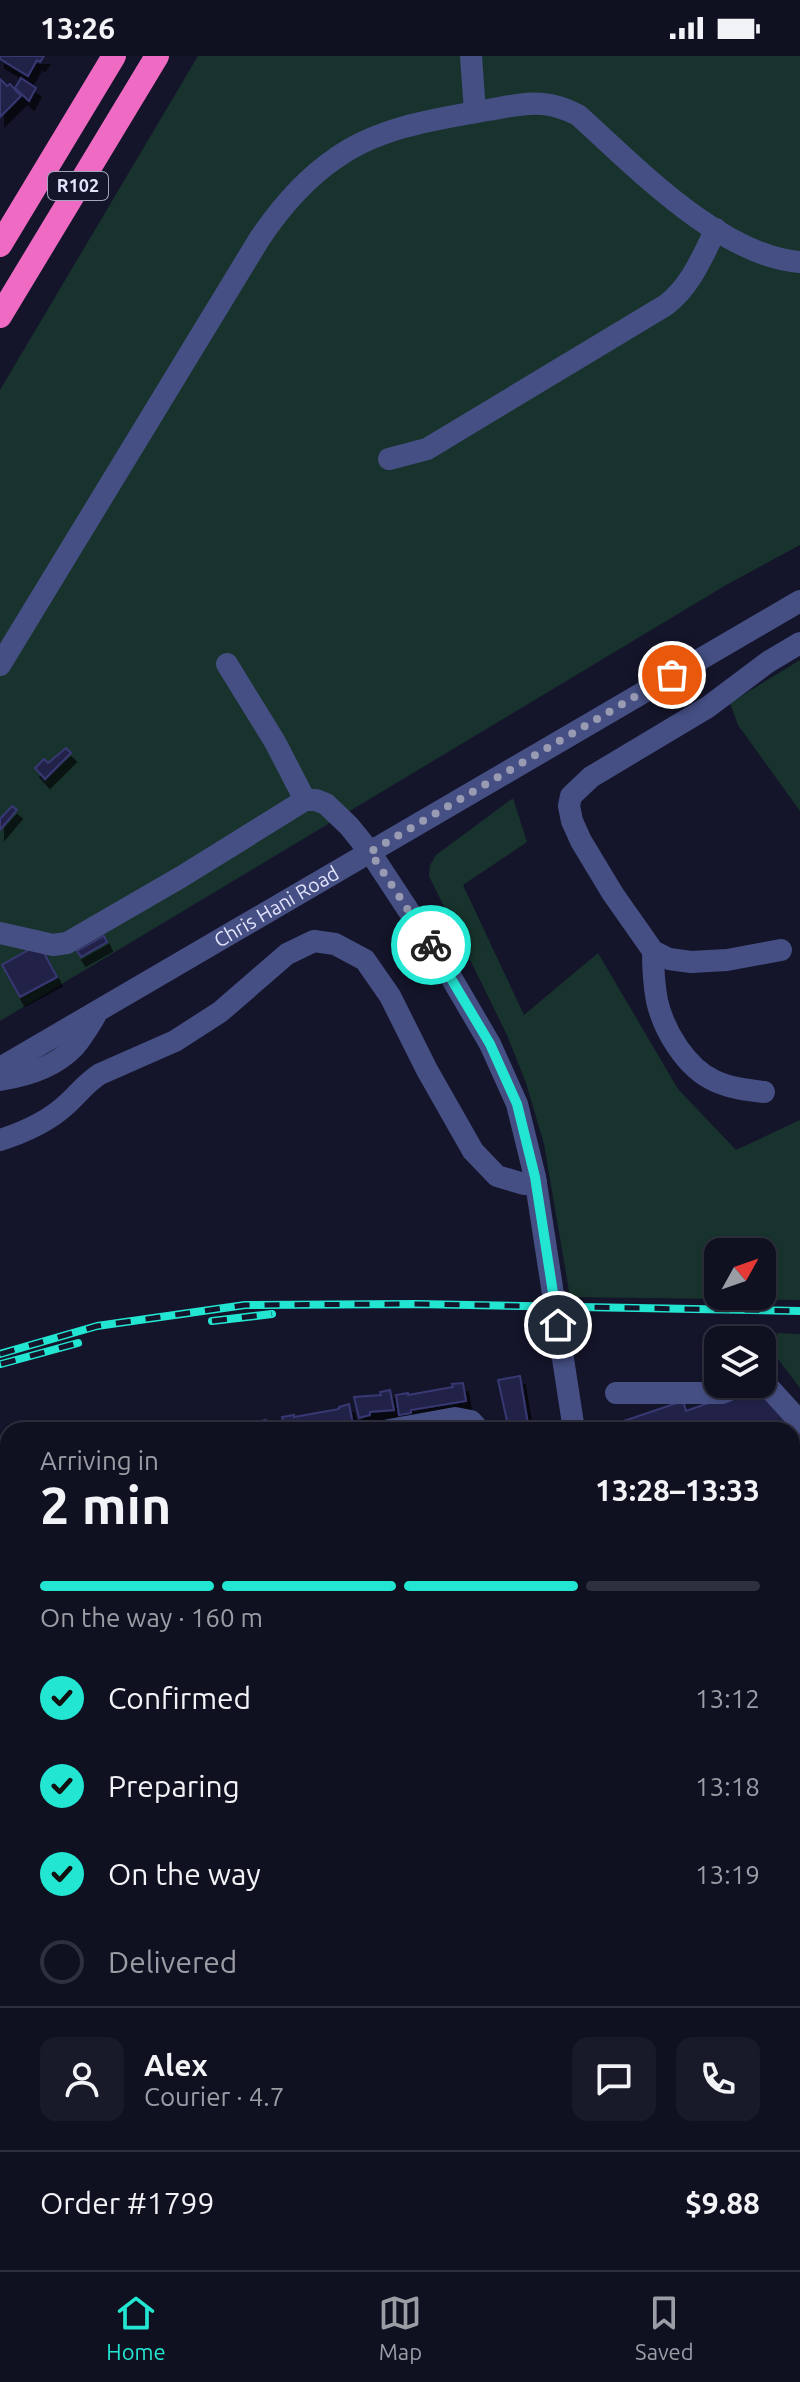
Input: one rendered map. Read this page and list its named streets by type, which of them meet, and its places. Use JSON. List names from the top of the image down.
{
  "streets": {
    "highway": ["R102"],
    "street": ["Chris Hani Road"]
  },
  "north": "top right",
  "page": {
    "status": "13:26",
    "heading": ["2 min", "Arriving in", "13:28–13:33"],
    "panel": [
      "Alex",
      "Courier · 4.7",
      "Order #1799",
      "$9.88"
    ],
    "bar": "On the way · 160 m",
    "list": [
      ["Confirmed", "13:12"],
      ["Preparing", "13:18"],
      ["On the way", "13:19"],
      "Delivered"
    ],
    "tabs": ["Home", "Map", "Saved"]
  }
}
